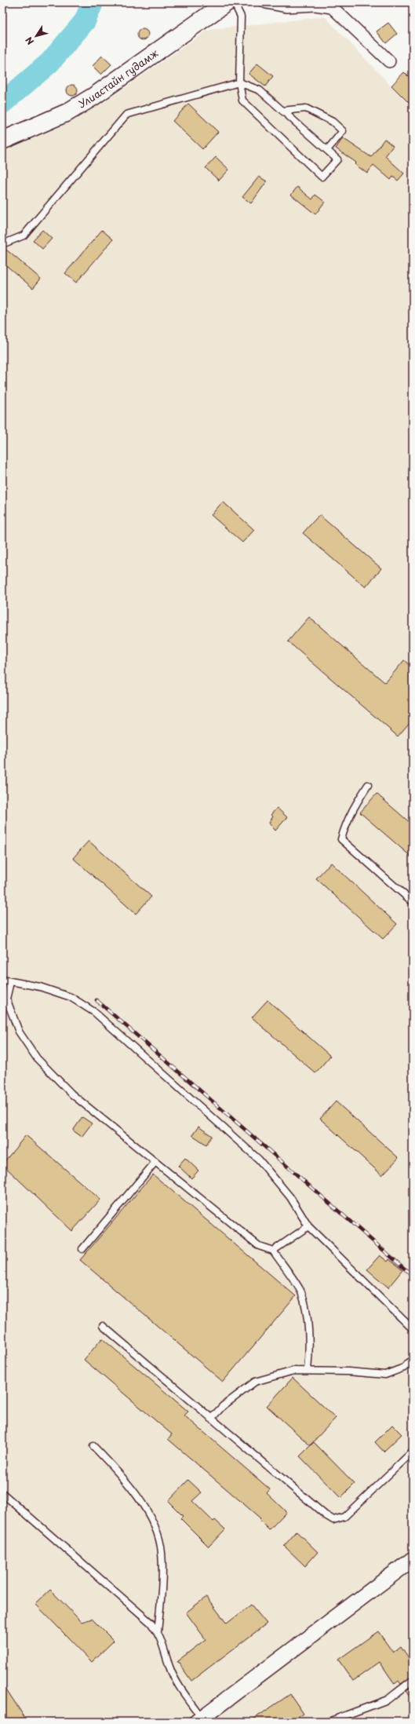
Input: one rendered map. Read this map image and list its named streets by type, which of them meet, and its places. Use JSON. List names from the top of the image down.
{
  "streets": {
    "main road": ["Улиастайн гудамж"]
  },
  "north": "bottom left"
}
